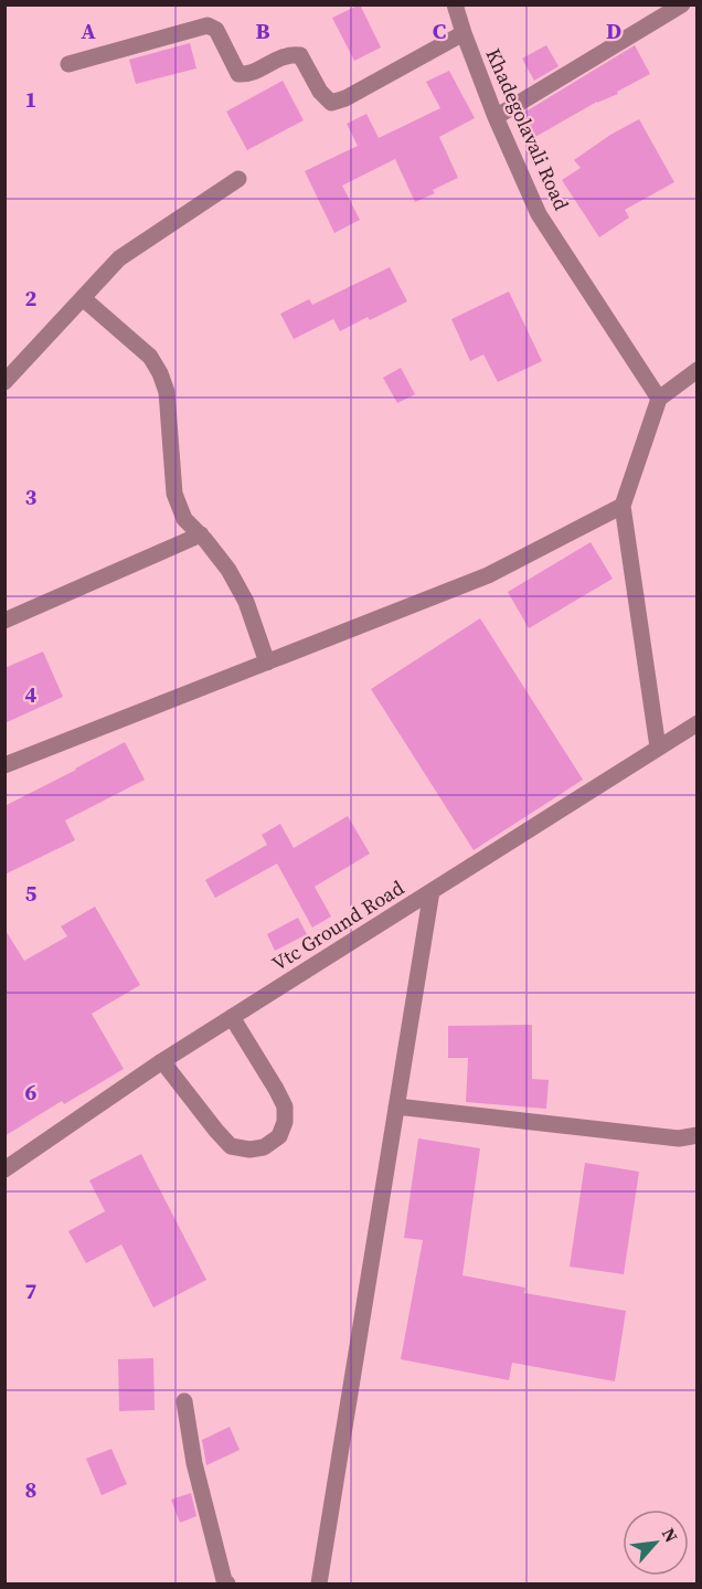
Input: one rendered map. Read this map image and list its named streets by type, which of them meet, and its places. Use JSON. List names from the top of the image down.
{
  "streets": {
    "street": ["Khadegolavali Road", "Vtc Ground Road"]
  },
  "north": "top right",
  "grid": {
    "columns": [
      "A",
      "B",
      "C",
      "D"
    ],
    "rows": [
      "1",
      "2",
      "3",
      "4",
      "5",
      "6",
      "7",
      "8"
    ]
  }
}
